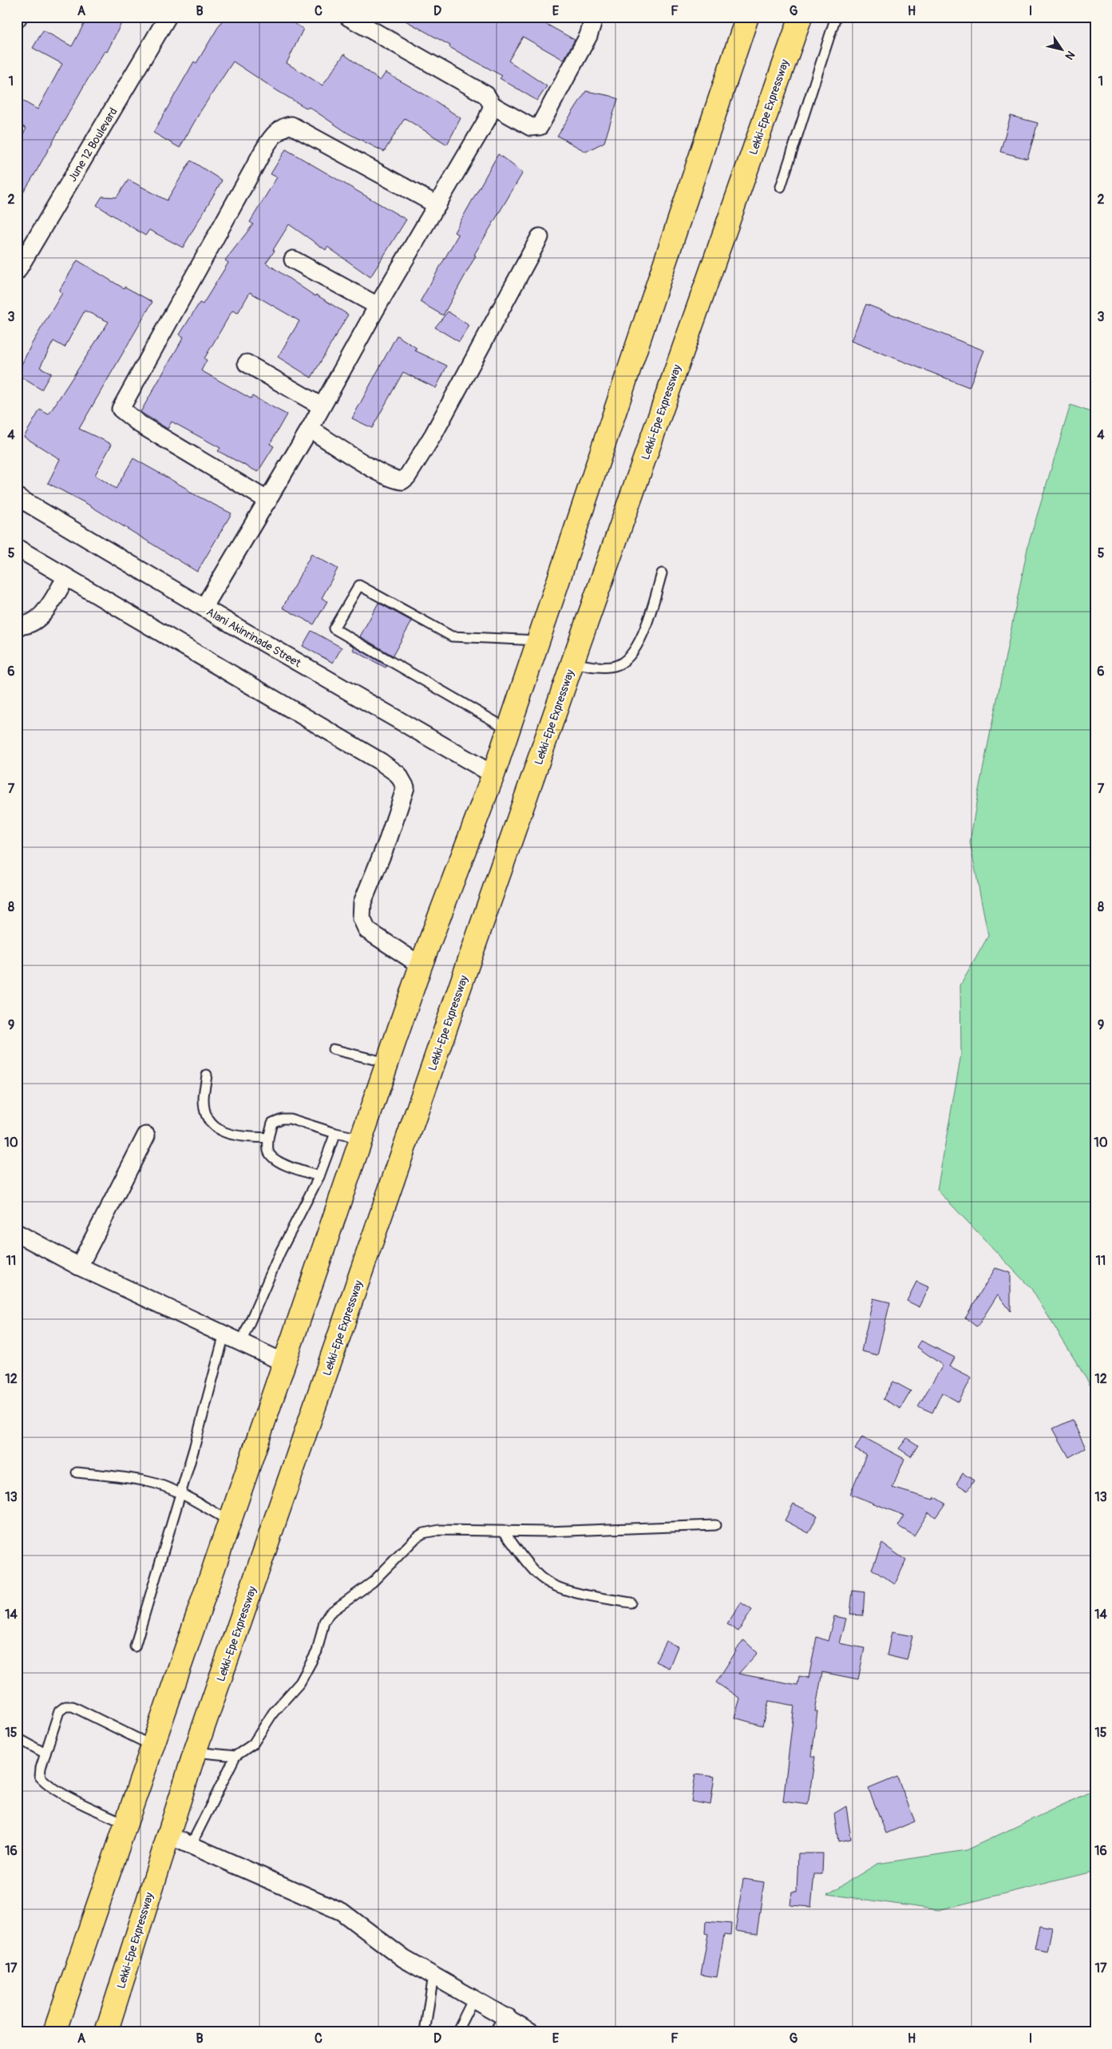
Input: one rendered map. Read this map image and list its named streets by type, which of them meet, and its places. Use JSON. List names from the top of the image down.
{
  "streets": {
    "highway": ["Lekki-Epe Expressway"],
    "street": ["June 12 Boulevard", "Alani Akinrinade Street"]
  },
  "north": "bottom right",
  "grid": {
    "columns": [
      "A",
      "B",
      "C",
      "D",
      "E",
      "F",
      "G",
      "H",
      "I"
    ],
    "rows": [
      "1",
      "2",
      "3",
      "4",
      "5",
      "6",
      "7",
      "8",
      "9",
      "10",
      "11",
      "12",
      "13",
      "14",
      "15",
      "16",
      "17"
    ]
  }
}
